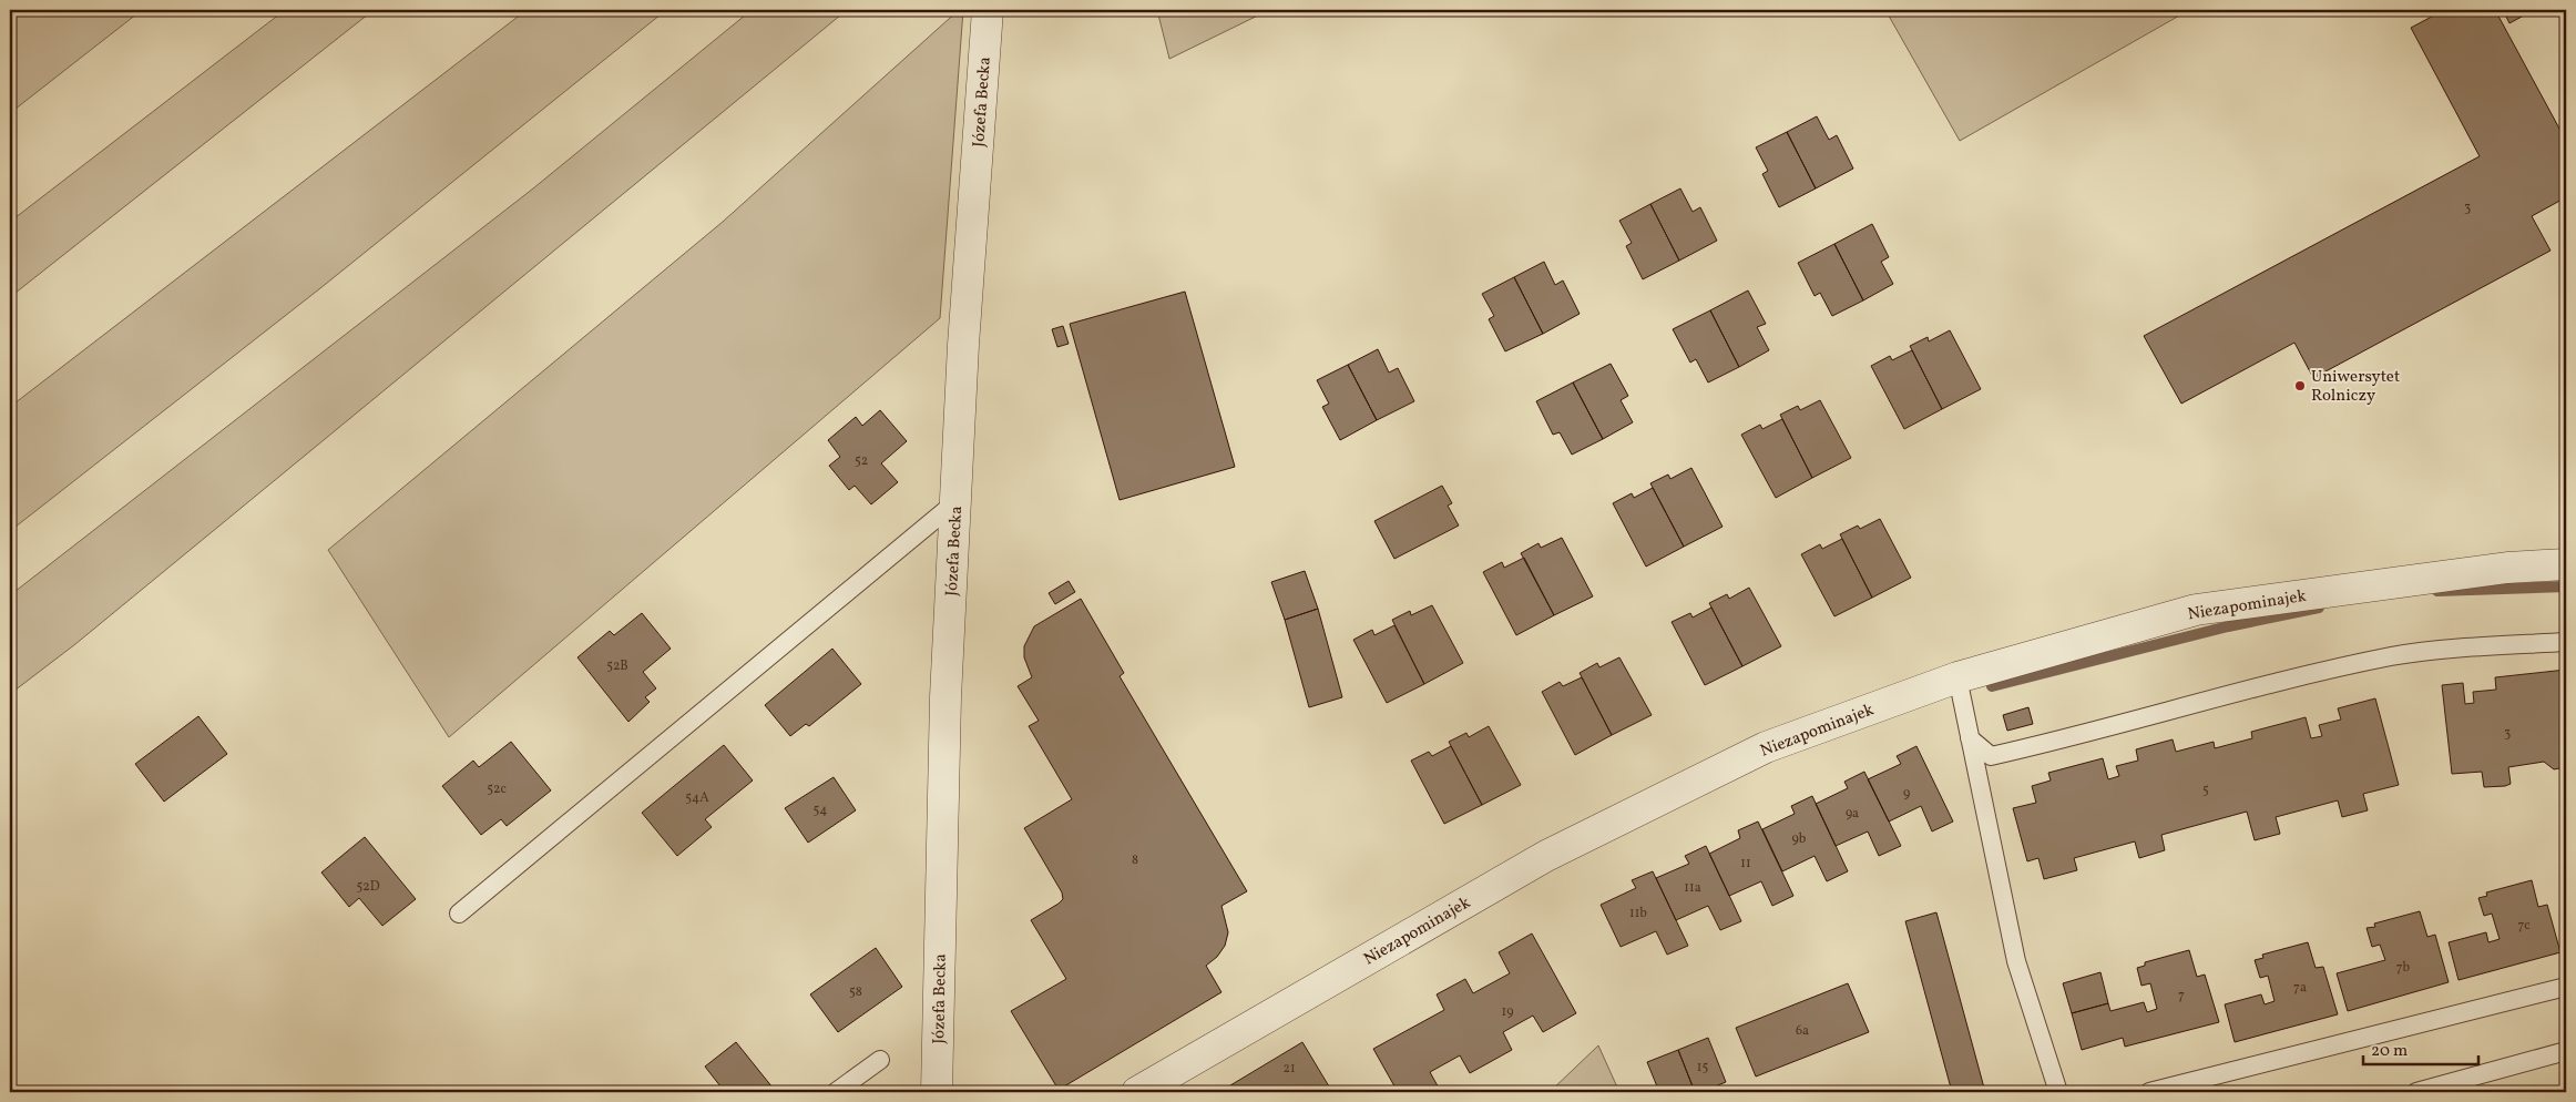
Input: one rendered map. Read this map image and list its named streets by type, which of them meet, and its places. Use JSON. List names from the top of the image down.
{
  "streets": {
    "street": ["Józefa Becka", "Niezapominajek"]
  },
  "places": ["Uniwersytet Rolniczy"],
  "house_numbers": [
    "3",
    "52",
    "52B",
    "3",
    "52c",
    "5",
    "9",
    "54A",
    "54",
    "9a",
    "9b",
    "8",
    "11",
    "52D",
    "11a",
    "11b",
    "7c",
    "7b",
    "7a",
    "58",
    "7",
    "19",
    "6a",
    "15",
    "21"
  ],
  "scale_bar": "20 m"
}
